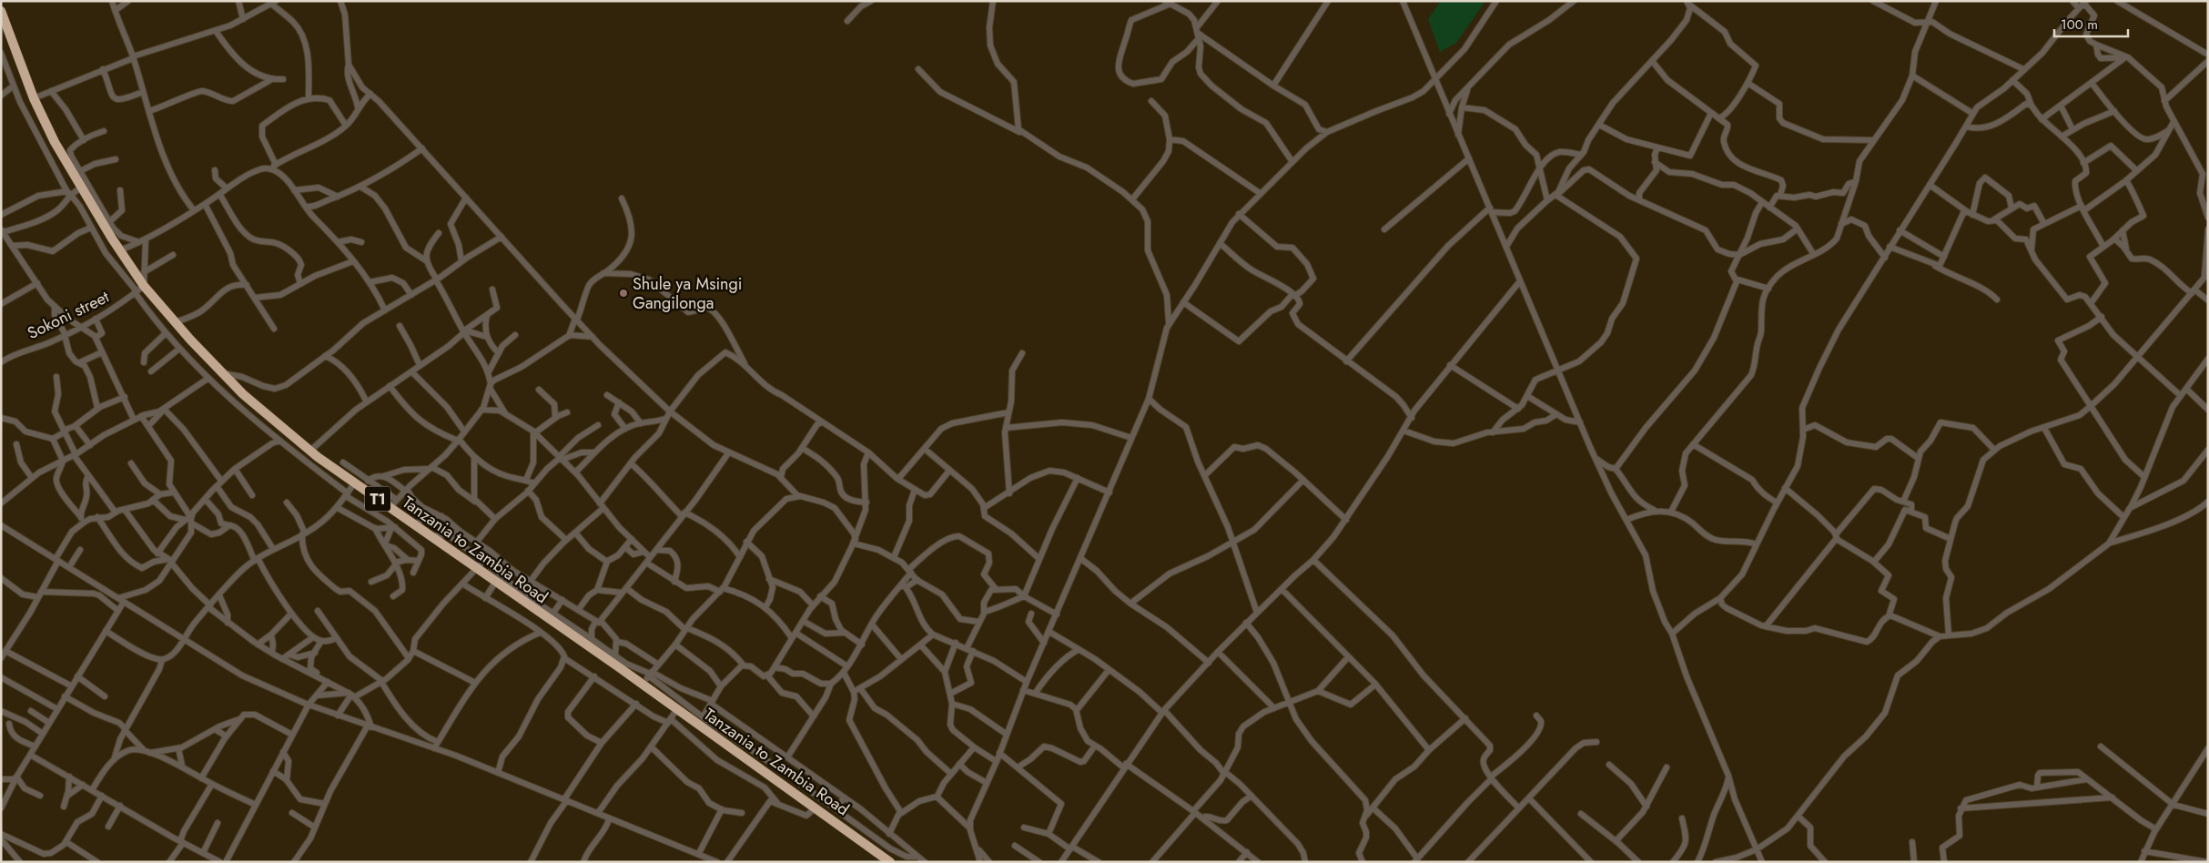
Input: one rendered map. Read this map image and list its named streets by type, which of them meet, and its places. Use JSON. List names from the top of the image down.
{
  "streets": {
    "highway": ["T1", "Tanzania to Zambia Road"],
    "street": ["Sokoni street"]
  },
  "crossings": [
    ["Sokoni street", "Tanzania to Zambia Road"]
  ],
  "places": ["Shule ya Msingi Gangilonga"],
  "scale_bar": "100 m"
}
